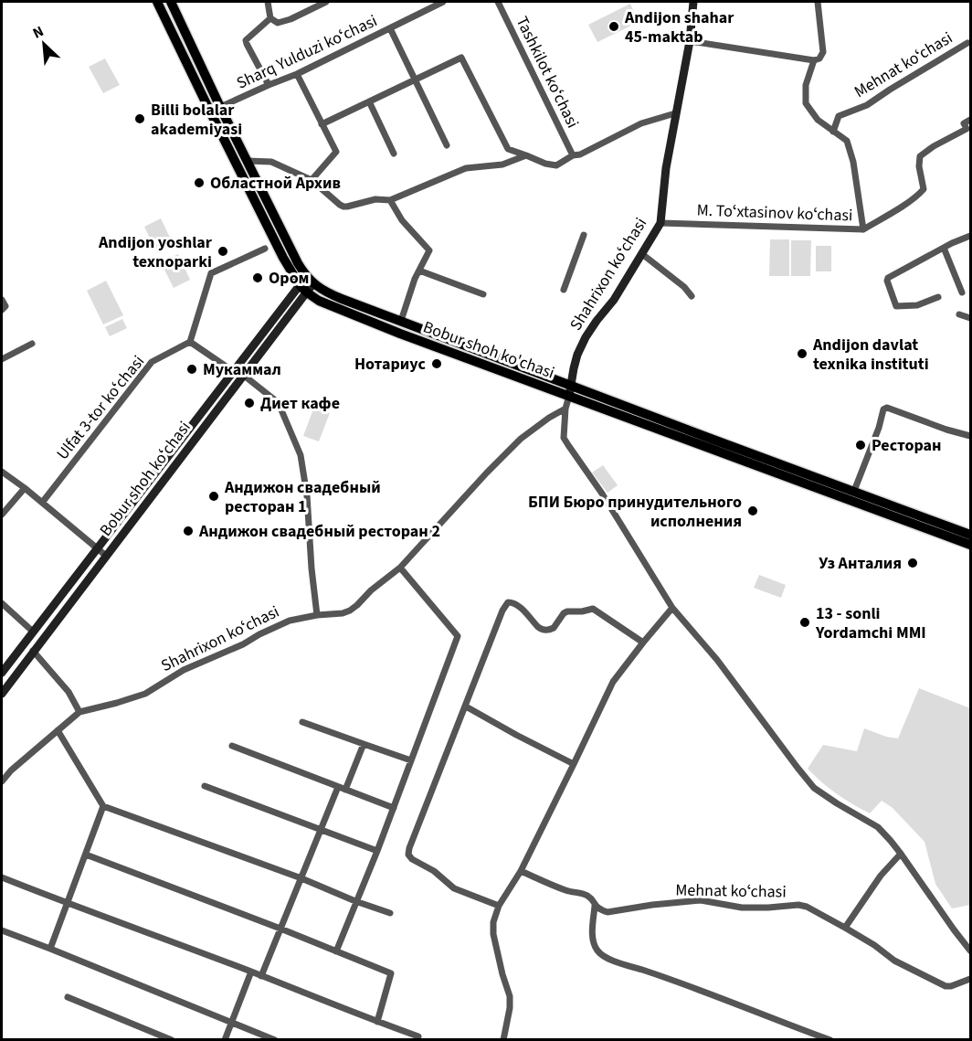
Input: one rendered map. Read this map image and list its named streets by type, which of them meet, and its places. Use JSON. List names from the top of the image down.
{
  "streets": {
    "main road": ["Shahrixon koʻchasi", "Bobur shoh ko'chasi", "Bobur shoh koʻchasi"],
    "street": [
      "Sharq Yulduzi koʻchasi",
      "Mehnat koʻchasi",
      "Tashkilot koʻchasi",
      "M. Toʻxtasinov koʻchasi",
      "Ulfat 3-tor koʻchasi"
    ]
  },
  "crossings": [
    ["Sharq Yulduzi koʻchasi", "Bobur shoh ko'chasi"],
    ["Mehnat koʻchasi", "M. Toʻxtasinov koʻchasi"],
    ["M. Toʻxtasinov koʻchasi", "Shahrixon koʻchasi"],
    ["Shahrixon koʻchasi", "Bobur shoh ko'chasi"],
    ["Bobur shoh ko'chasi", "Bobur shoh koʻchasi"]
  ],
  "places": [
    "Andijon shahar 45-maktab",
    "Billi bolalar akademiyasi",
    "Областной Архив",
    "Andijon yoshlar texnoparki",
    "Ором",
    "Andijon davlat texnika instituti",
    "Нотариус",
    "Мукаммал",
    "Диет кафе",
    "Ресторан",
    "Андижон свадебный ресторан 1",
    "БПИ Бюро принудительного исполнения",
    "Андижон свадебный ресторан 2",
    "Уз Анталия",
    "13 - sonli Yordamchi MMI"
  ],
  "north": "top left"
}
